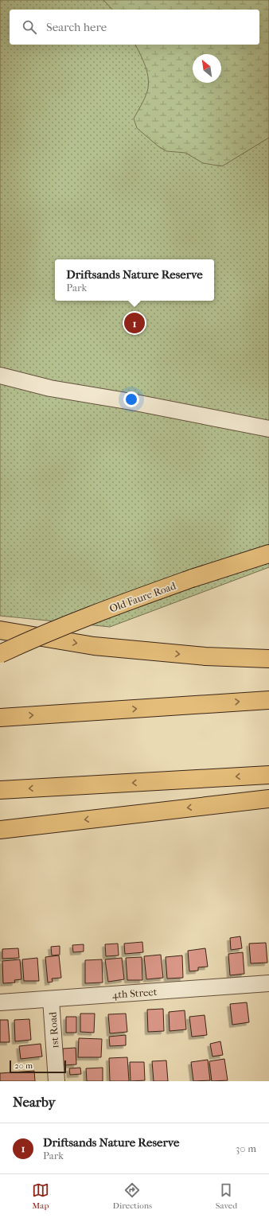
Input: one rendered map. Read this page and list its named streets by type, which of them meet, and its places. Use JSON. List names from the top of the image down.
{
  "streets": {
    "main road": ["Old Faure Road"],
    "street": ["4th Street", "1st Road"]
  },
  "crossings": [
    ["4th Street", "1st Road"]
  ],
  "scale_bar": "20 m",
  "north": "top left",
  "page": {
    "search": "Search here",
    "popup": ["Driftsands Nature Reserve", "Park"],
    "pins": "1",
    "scale": "20 m",
    "heading": "Nearby",
    "list": [
      {
        "mark": "1",
        "name": "Driftsands Nature Reserve",
        "note": "Park",
        "value": "30 m"
      }
    ],
    "nav": ["Map", "Directions", "Saved"]
  }
}
